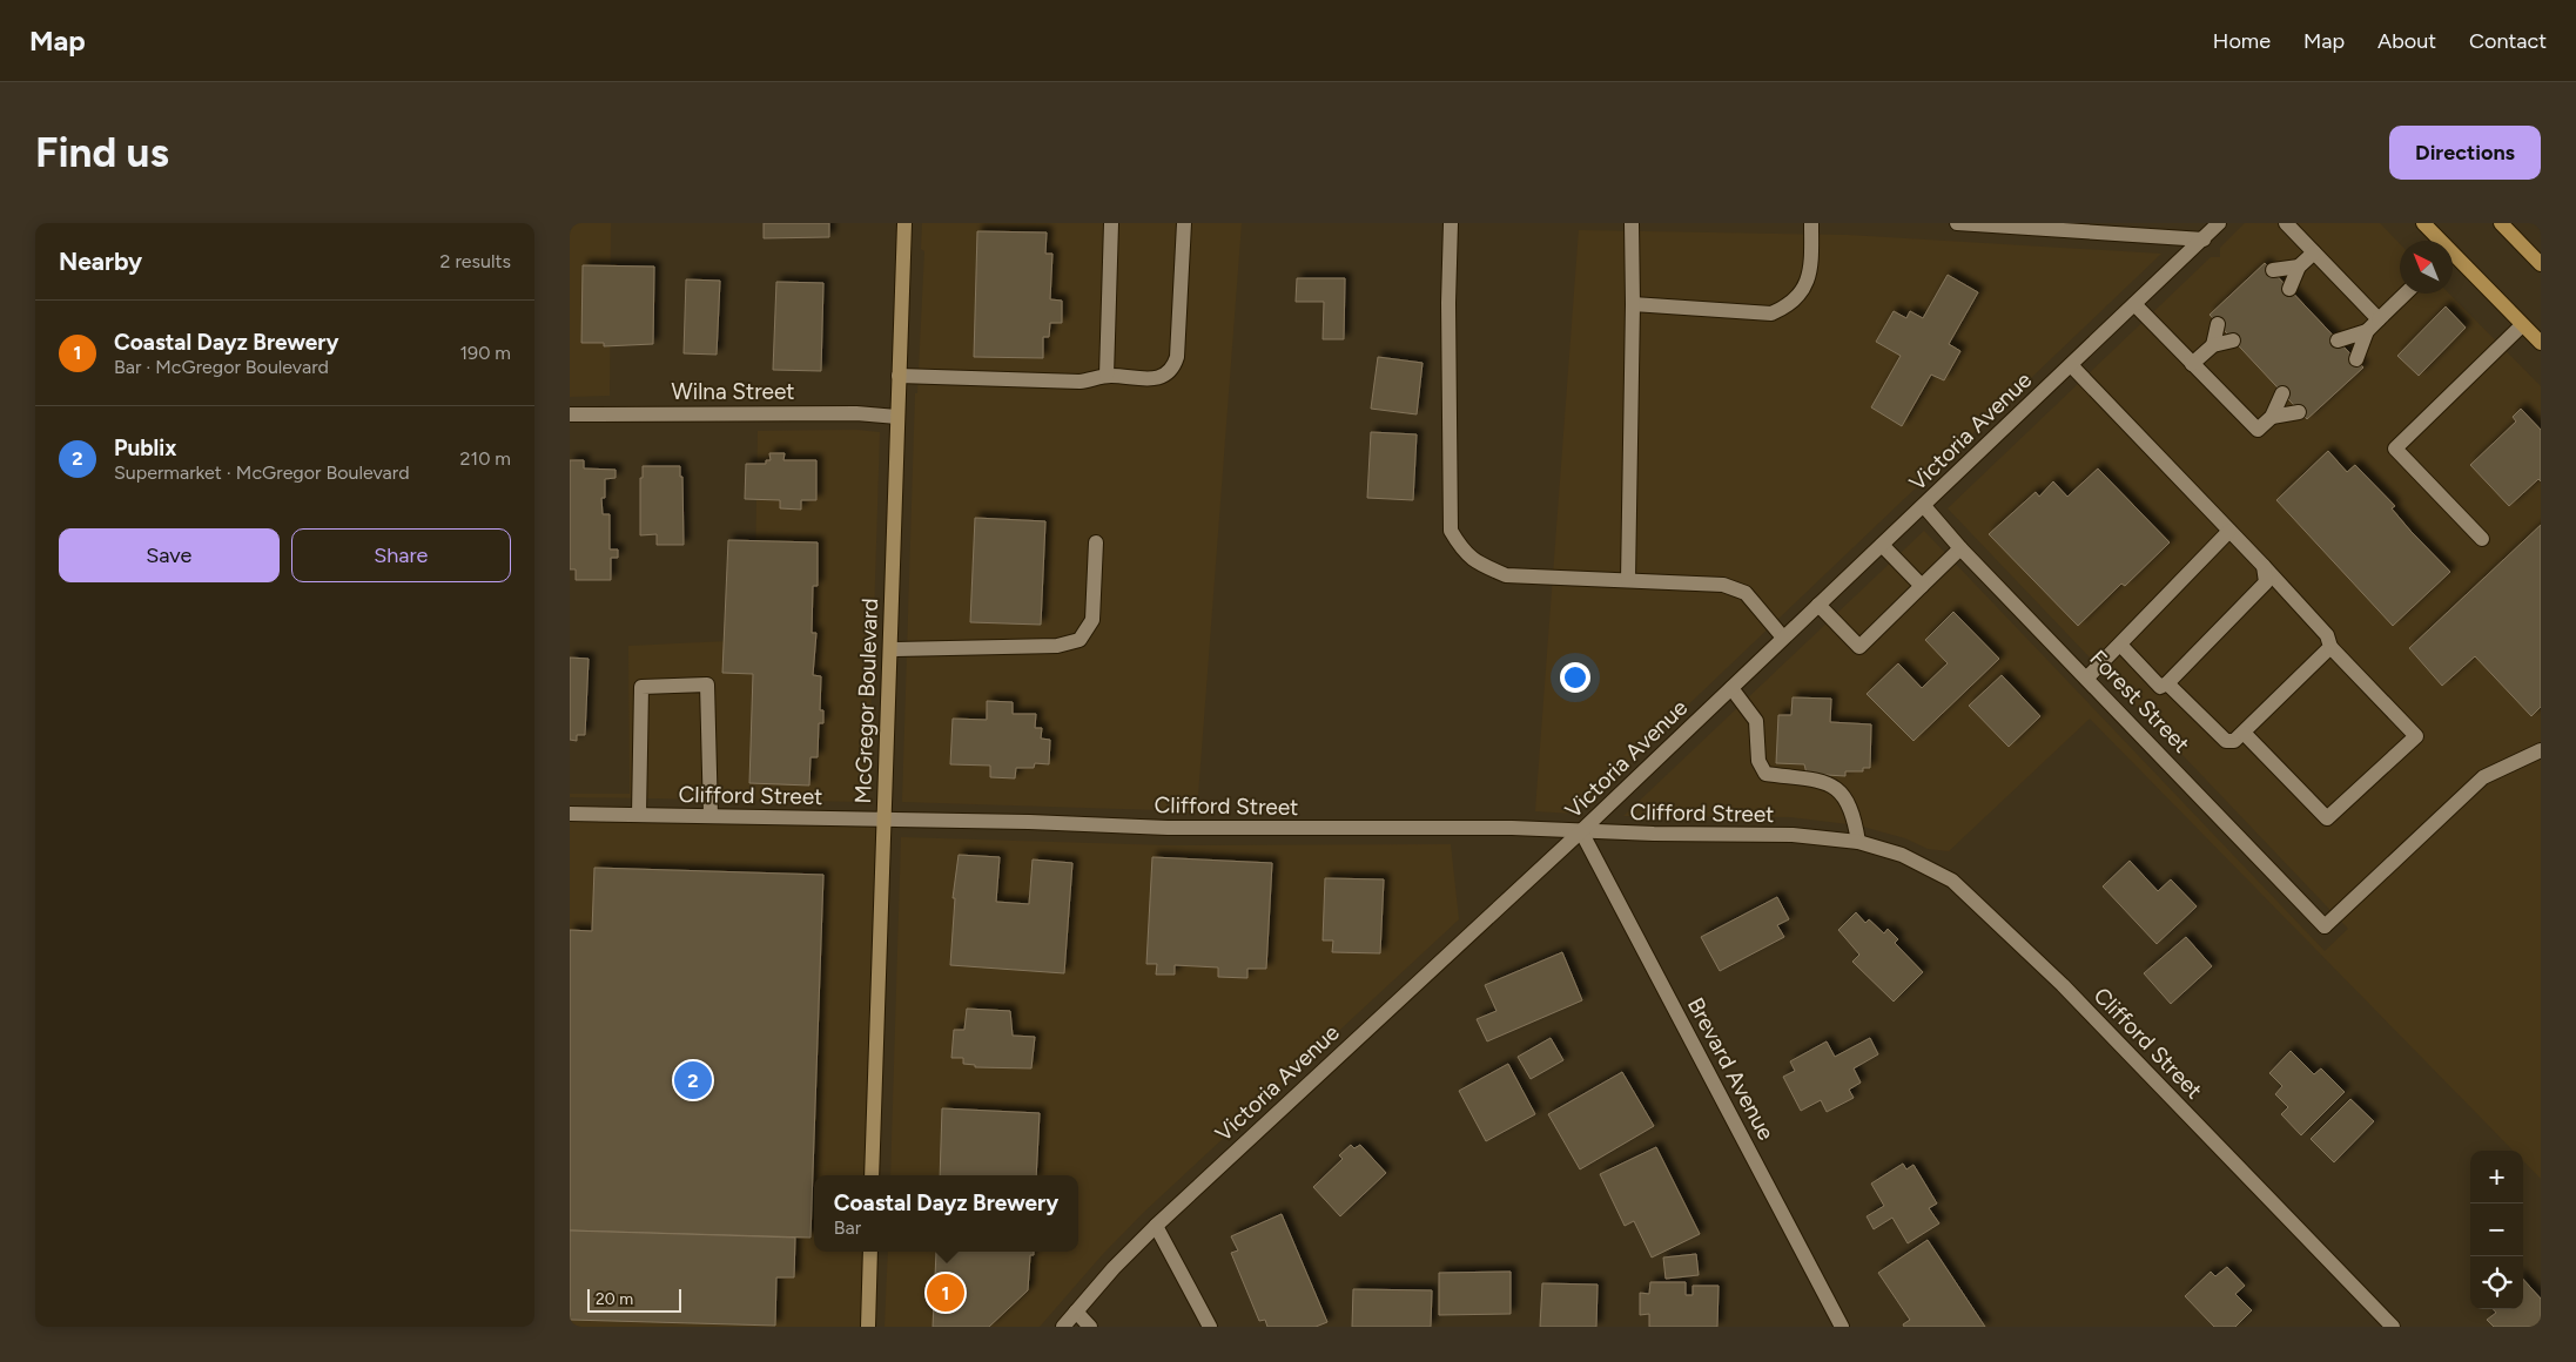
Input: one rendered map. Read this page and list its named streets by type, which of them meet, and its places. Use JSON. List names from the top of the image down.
{
  "streets": {
    "main road": ["McGregor Boulevard"],
    "street": [
      "Wilna Street",
      "Victoria Avenue",
      "Forest Street",
      "Clifford Street",
      "Brevard Avenue"
    ]
  },
  "crossings": [
    ["Wilna Street", "McGregor Boulevard"],
    ["Victoria Avenue", "Forest Street"],
    ["Victoria Avenue", "Clifford Street"],
    ["Victoria Avenue", "Brevard Avenue"],
    ["McGregor Boulevard", "Clifford Street"],
    ["Clifford Street", "Brevard Avenue"]
  ],
  "scale_bar": "20 m",
  "north": "top left",
  "page": {
    "header": "Map",
    "nav": [
      "Home",
      "Map",
      "About",
      "Contact"
    ],
    "buttons": [
      "Directions",
      ["Save", "Share"]
    ],
    "title": "Find us",
    "heading": ["Nearby", "2 results"],
    "list": [
      {
        "mark": "1",
        "name": "Coastal Dayz Brewery",
        "note": "Bar · McGregor Boulevard",
        "value": "190 m"
      },
      {
        "mark": "2",
        "name": "Publix",
        "note": "Supermarket · McGregor Boulevard",
        "value": "210 m"
      }
    ],
    "pins": ["2", "1"],
    "map_buttons": ["+", "−"],
    "popup": ["Coastal Dayz Brewery", "Bar"],
    "scale": "20 m"
  }
}
